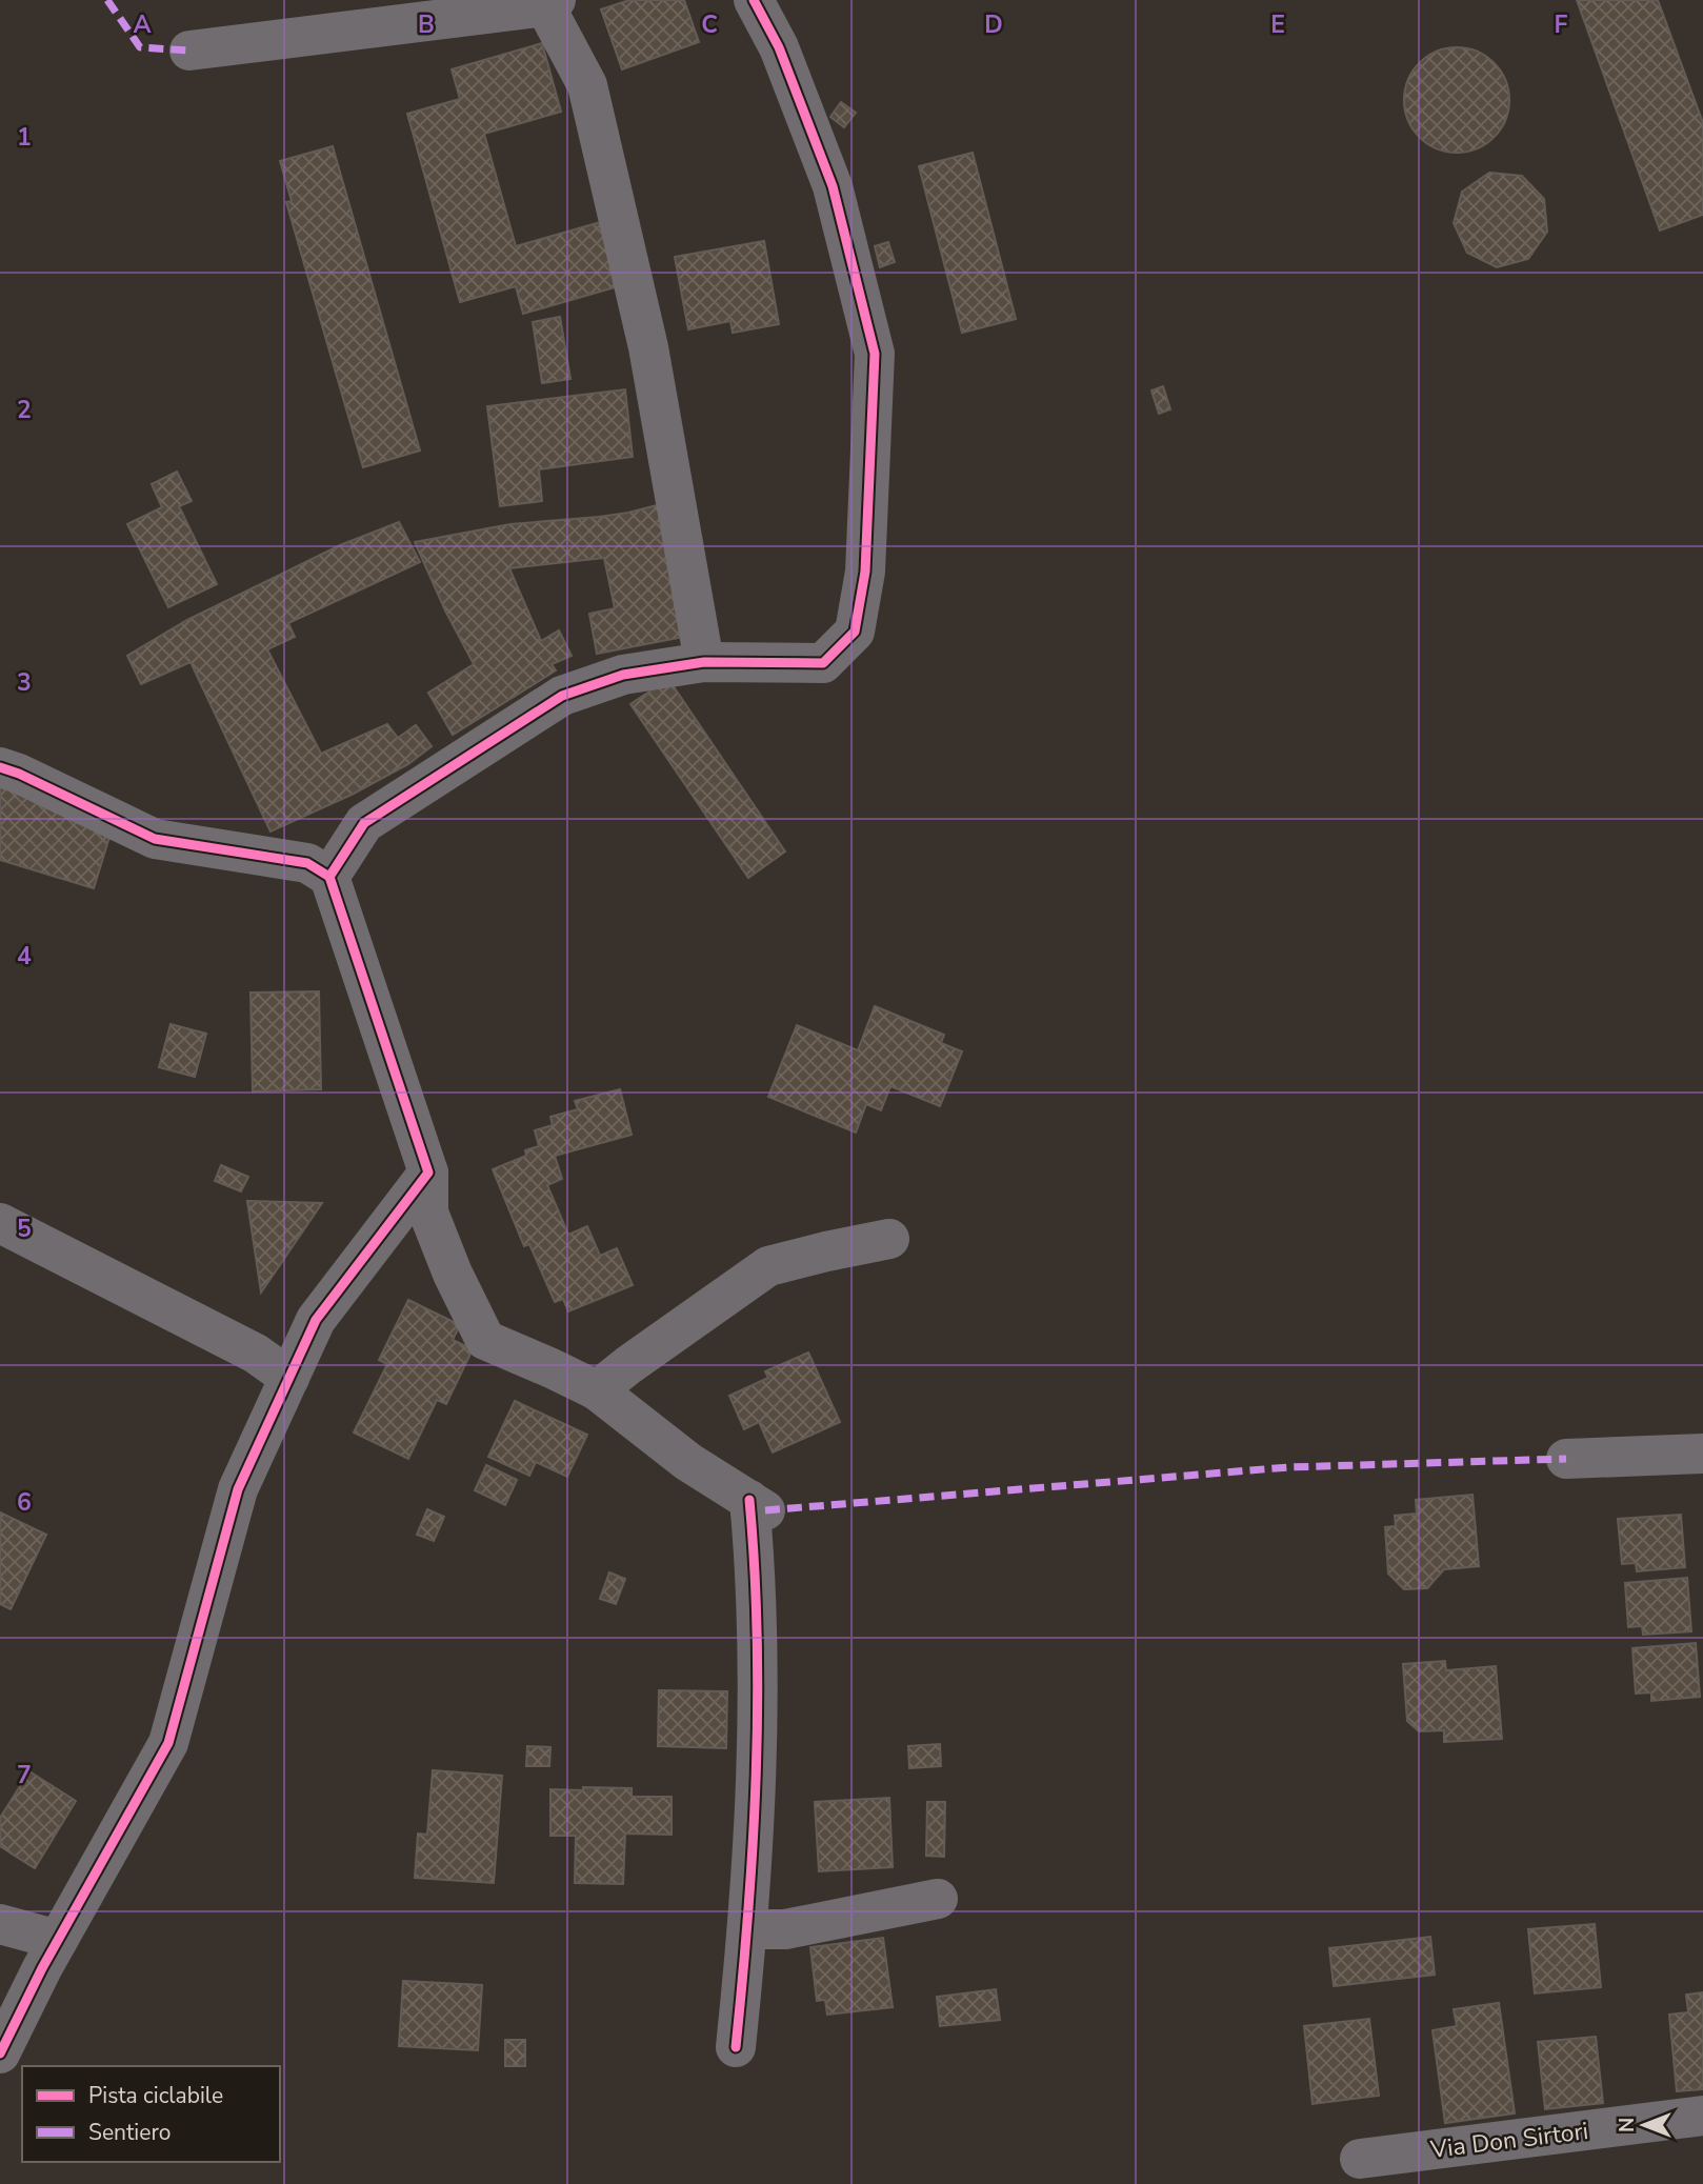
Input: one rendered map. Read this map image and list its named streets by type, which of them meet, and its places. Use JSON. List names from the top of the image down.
{
  "streets": {
    "street": ["Via Don Sirtori"]
  },
  "legend": ["Pista ciclabile", "Sentiero"],
  "north": "left",
  "grid": {
    "columns": [
      "A",
      "B",
      "C",
      "D",
      "E",
      "F"
    ],
    "rows": [
      "1",
      "2",
      "3",
      "4",
      "5",
      "6",
      "7"
    ]
  }
}
